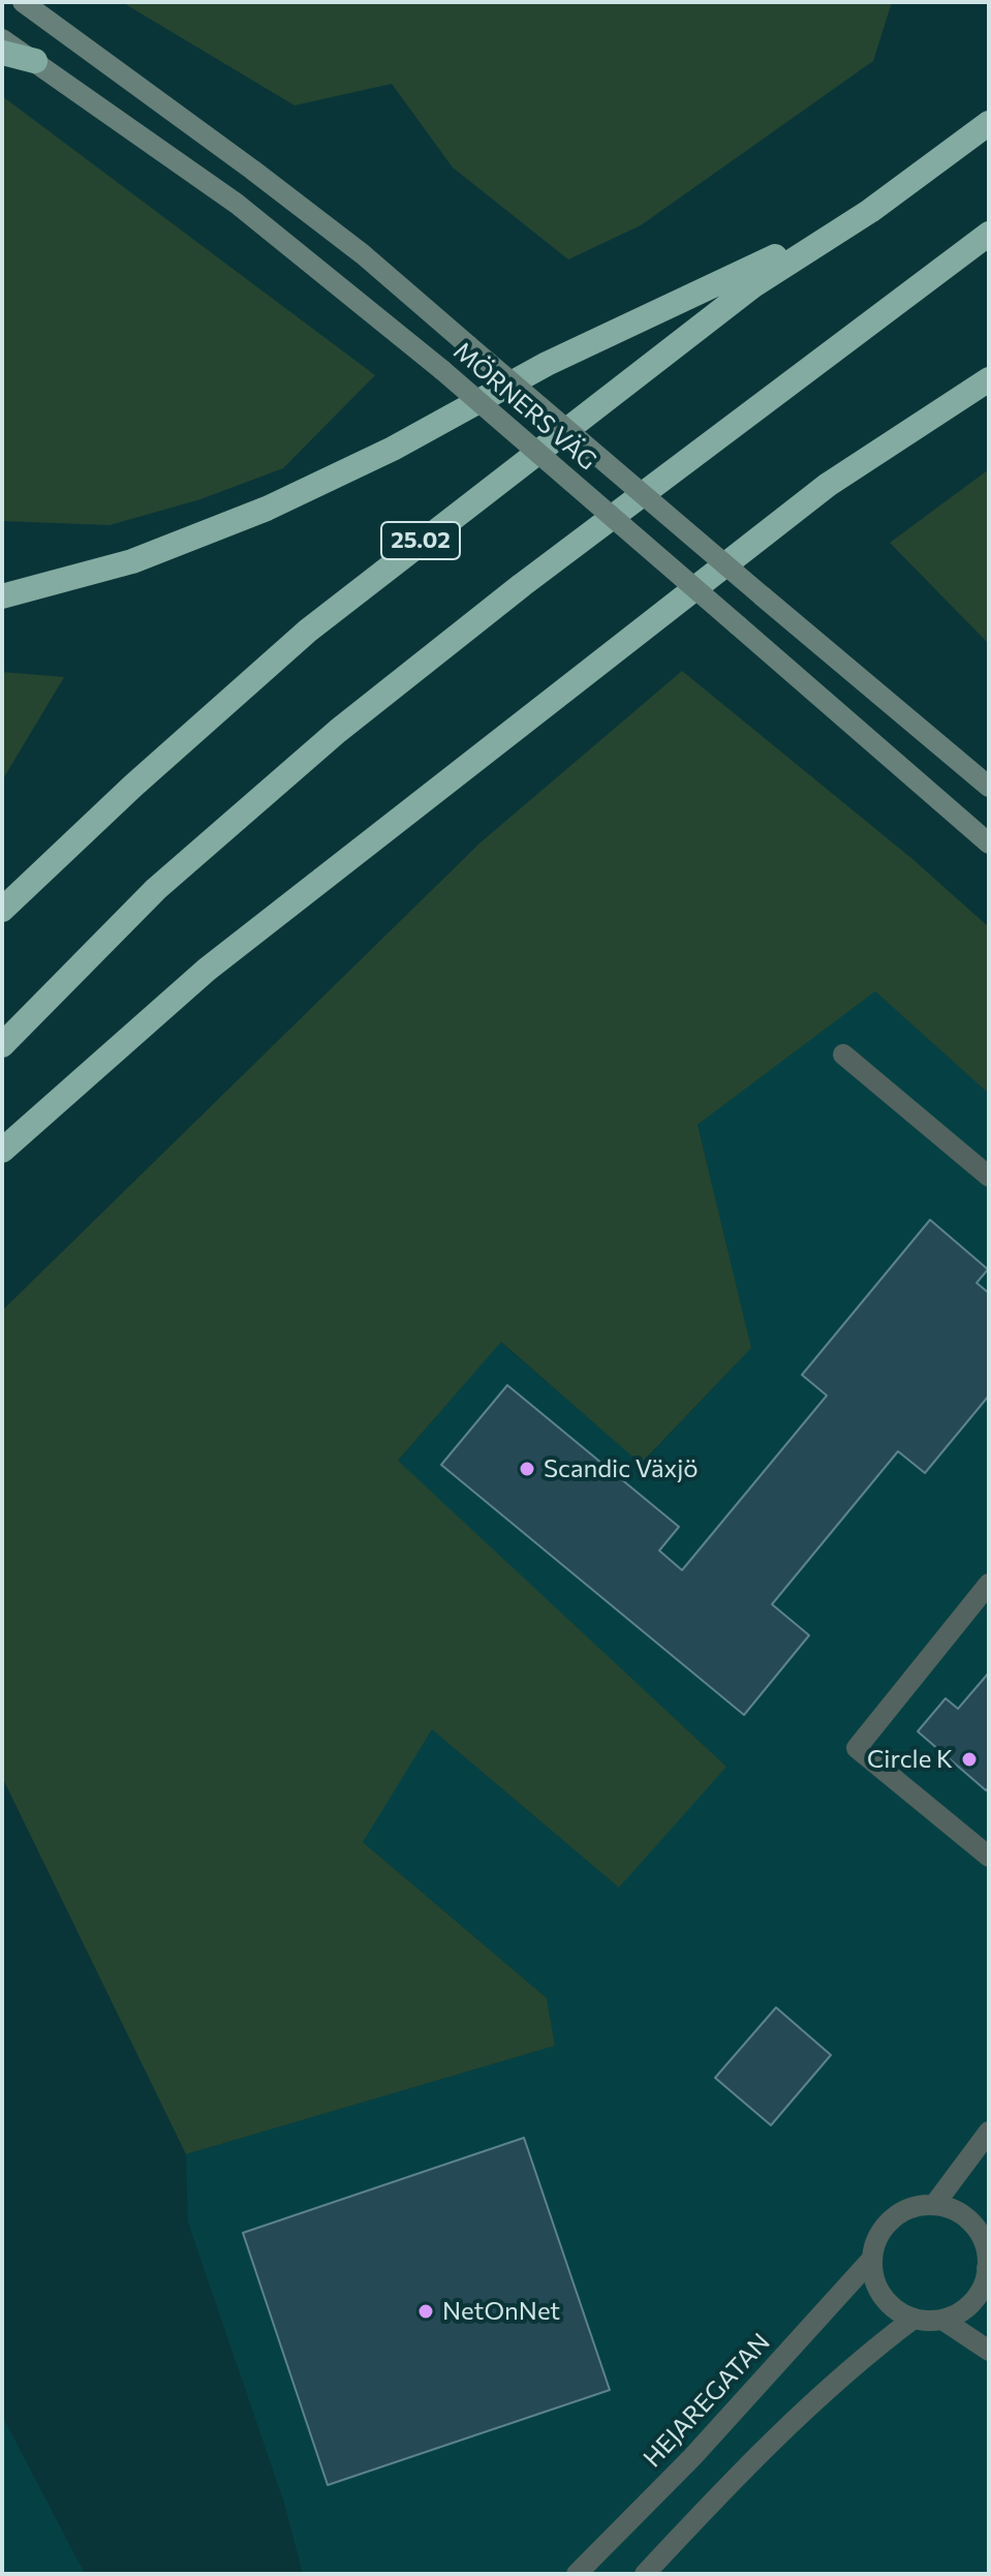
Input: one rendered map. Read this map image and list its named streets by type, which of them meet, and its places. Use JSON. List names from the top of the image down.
{
  "streets": {
    "highway": ["25.02"],
    "main road": ["MÖRNERS VÄG"],
    "street": ["HEJAREGATAN"]
  },
  "places": ["Scandic Växjö", "Circle K", "NetOnNet"]
}
